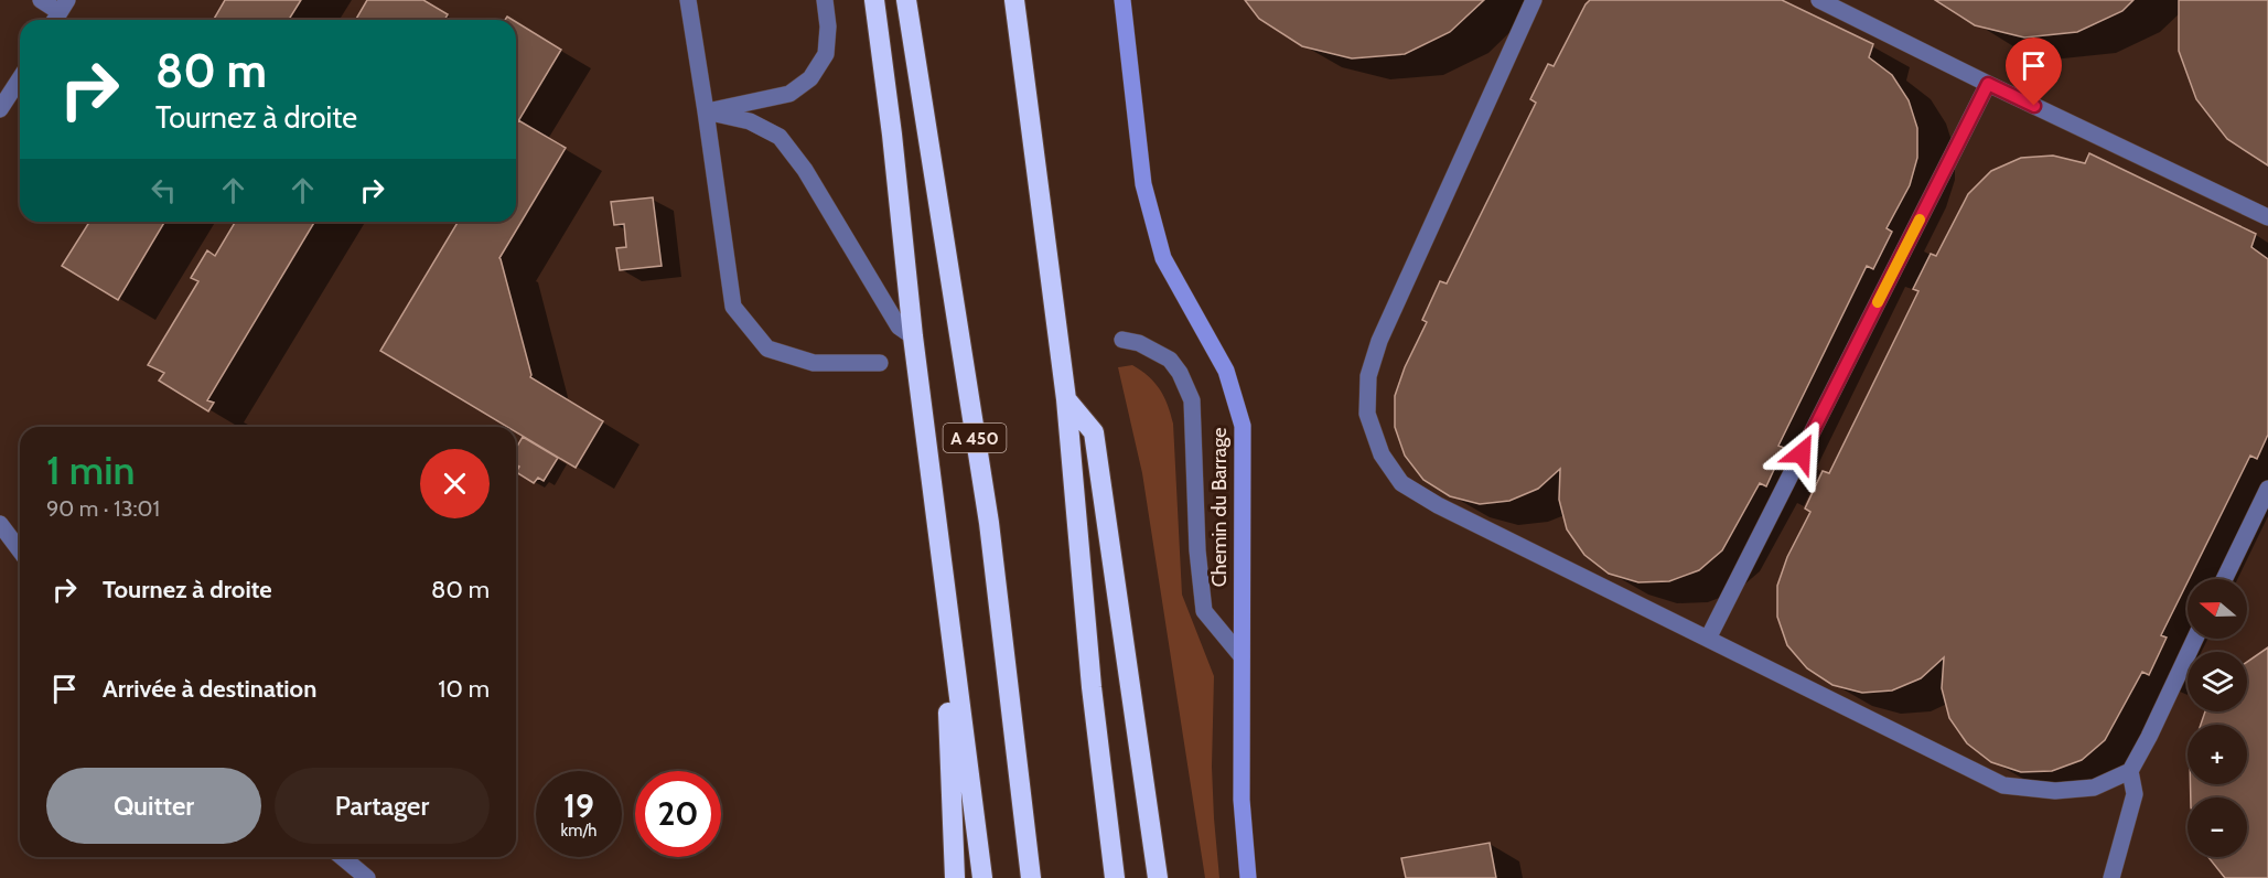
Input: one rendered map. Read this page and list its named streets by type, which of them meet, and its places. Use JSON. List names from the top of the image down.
{
  "streets": {
    "highway": ["A 450"],
    "main road": ["Chemin du Barrage"]
  },
  "north": "left",
  "page": {
    "turn": ["80 m", "Tournez à droite"],
    "heading": ["1 min", "90 m · 13:01"],
    "list": [
      {
        "name": "Tournez à droite",
        "value": "80 m"
      },
      {
        "name": "Arrivée à destination",
        "value": "10 m"
      }
    ],
    "map_buttons": ["+", "−"],
    "buttons": ["Quitter", "Partager"],
    "speed": "19 km/h",
    "limit": "20"
  }
}
